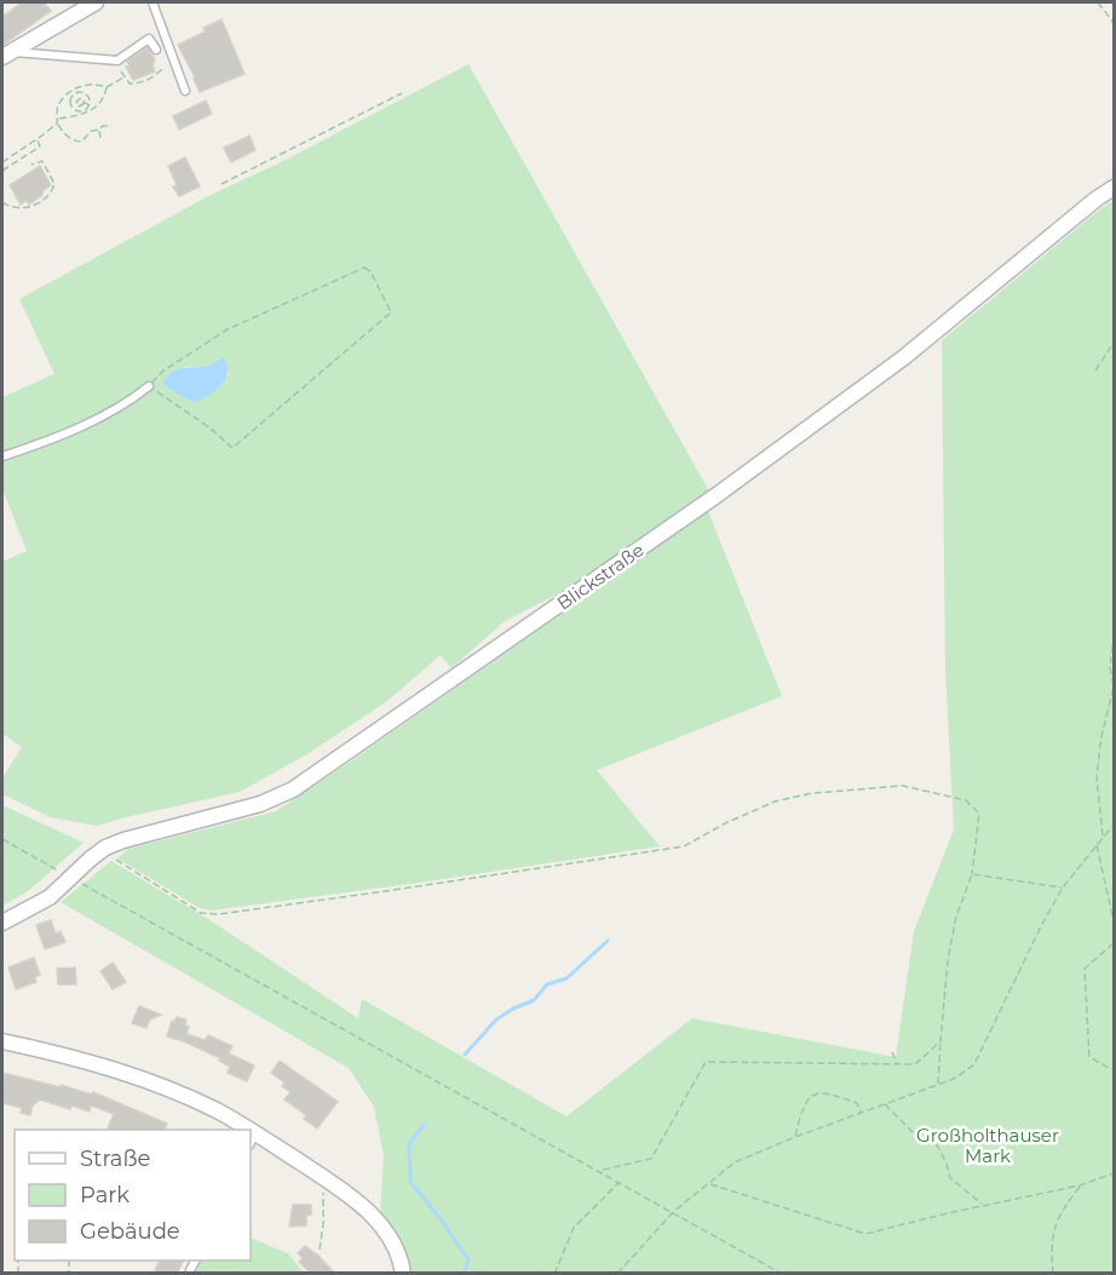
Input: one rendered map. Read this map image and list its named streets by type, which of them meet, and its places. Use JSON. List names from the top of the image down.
{
  "streets": {
    "street": ["Blickstraße"]
  },
  "parks": ["Großholthauser Mark"],
  "legend": ["Straße", "Park", "Gebäude"]
}
